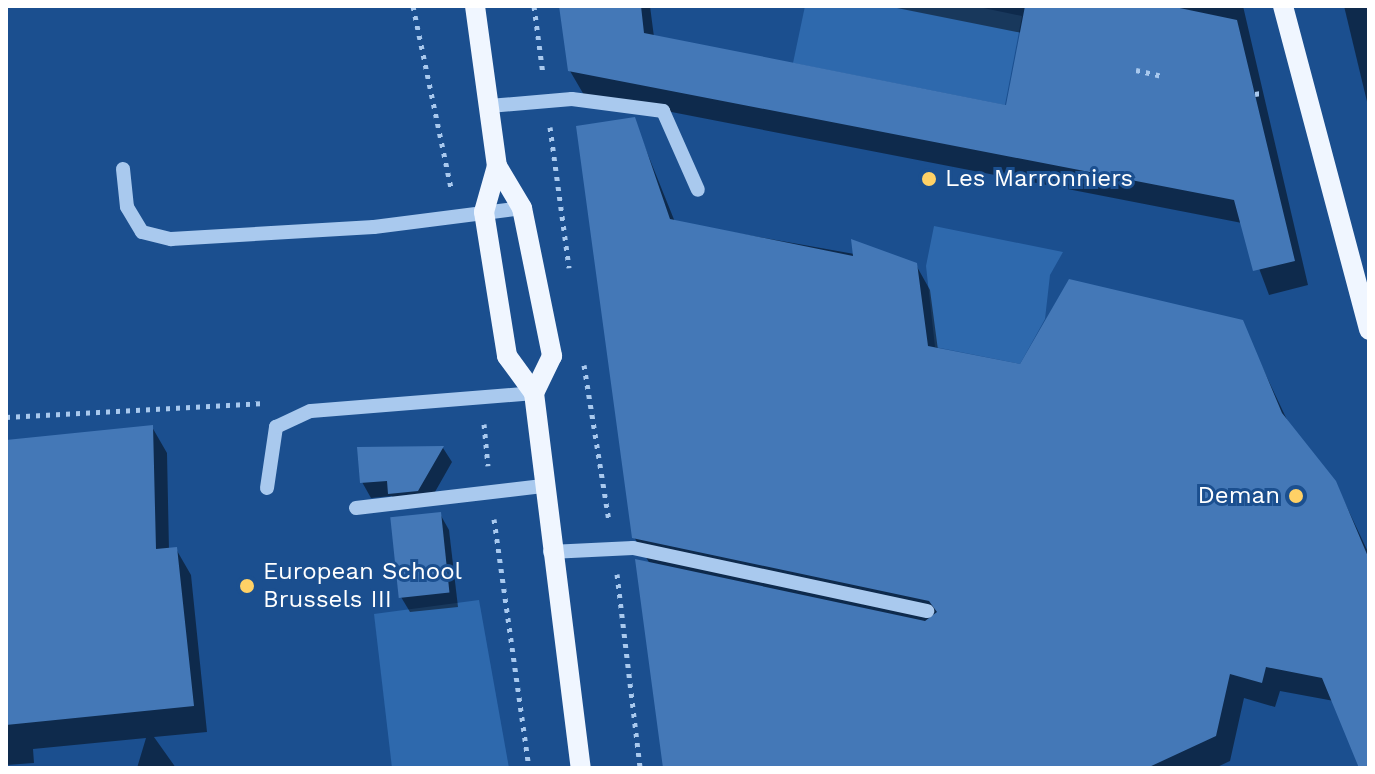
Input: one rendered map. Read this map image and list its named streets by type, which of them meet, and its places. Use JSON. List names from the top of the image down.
{
  "places": ["Les Marronniers", "Deman", "European School Brussels III"]
}
